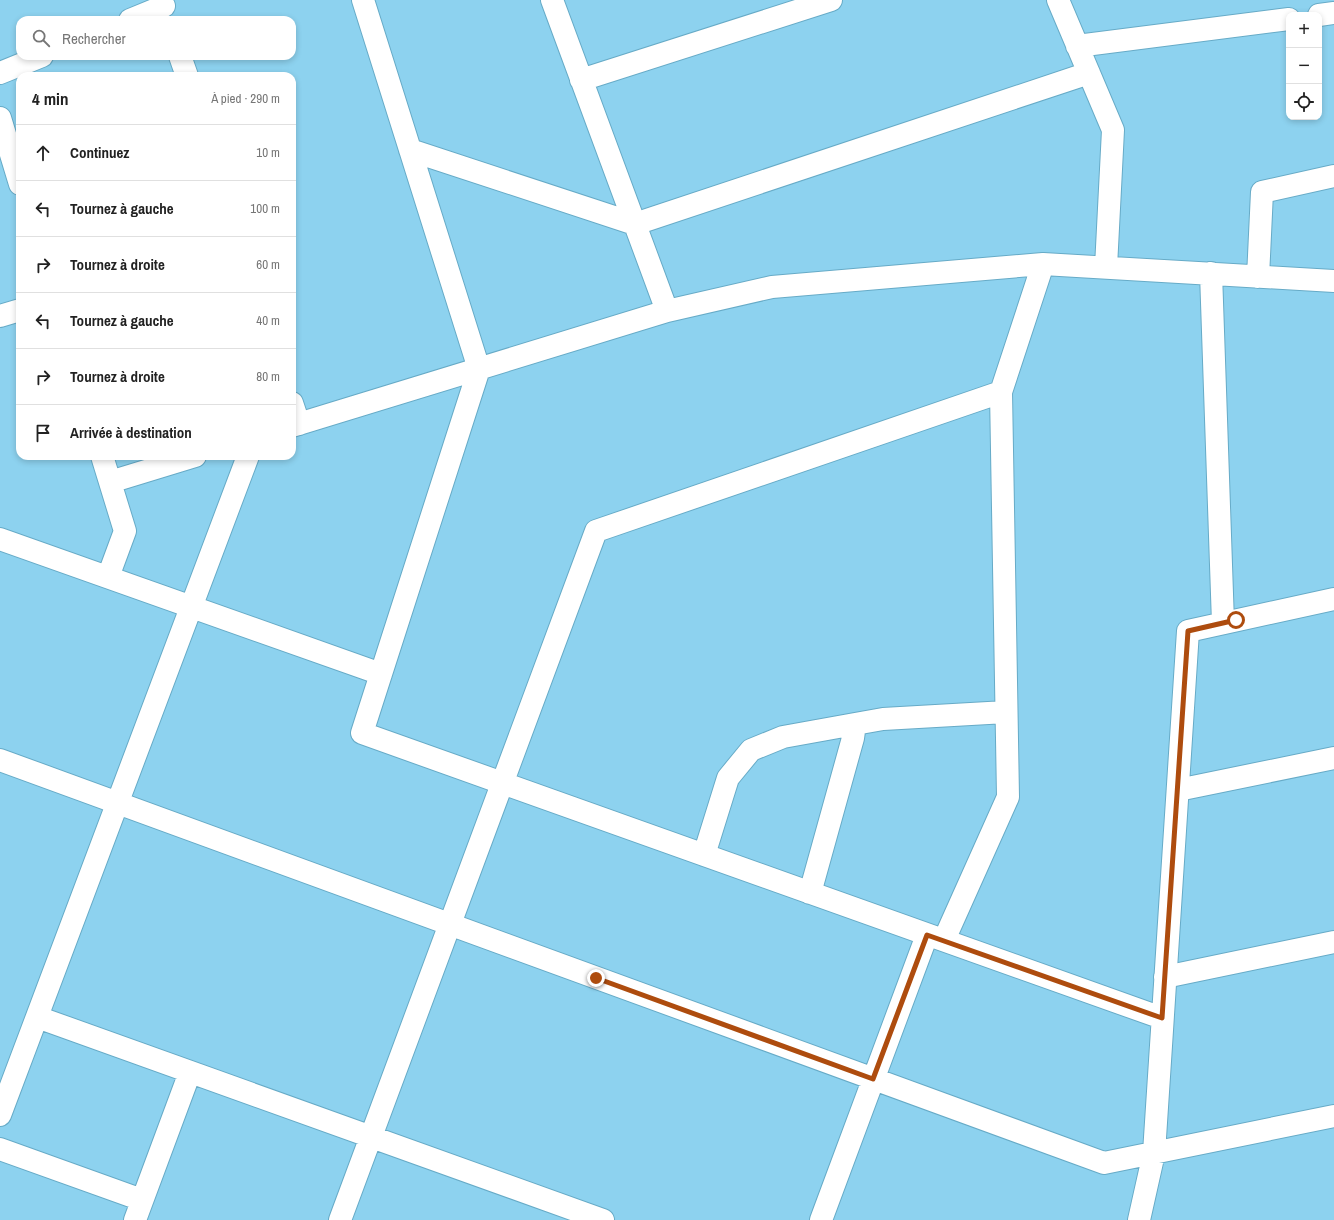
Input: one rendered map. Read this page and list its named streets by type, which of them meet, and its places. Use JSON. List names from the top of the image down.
{
  "page": {
    "map_buttons": ["+", "−"],
    "search": "Rechercher",
    "heading": ["4 min", "À pied · 290 m"],
    "list": [
      ["Continuez", "10 m"],
      ["Tournez à gauche", "100 m"],
      ["Tournez à droite", "60 m"],
      ["Tournez à gauche", "40 m"],
      ["Tournez à droite", "80 m"],
      "Arrivée à destination"
    ]
  }
}
